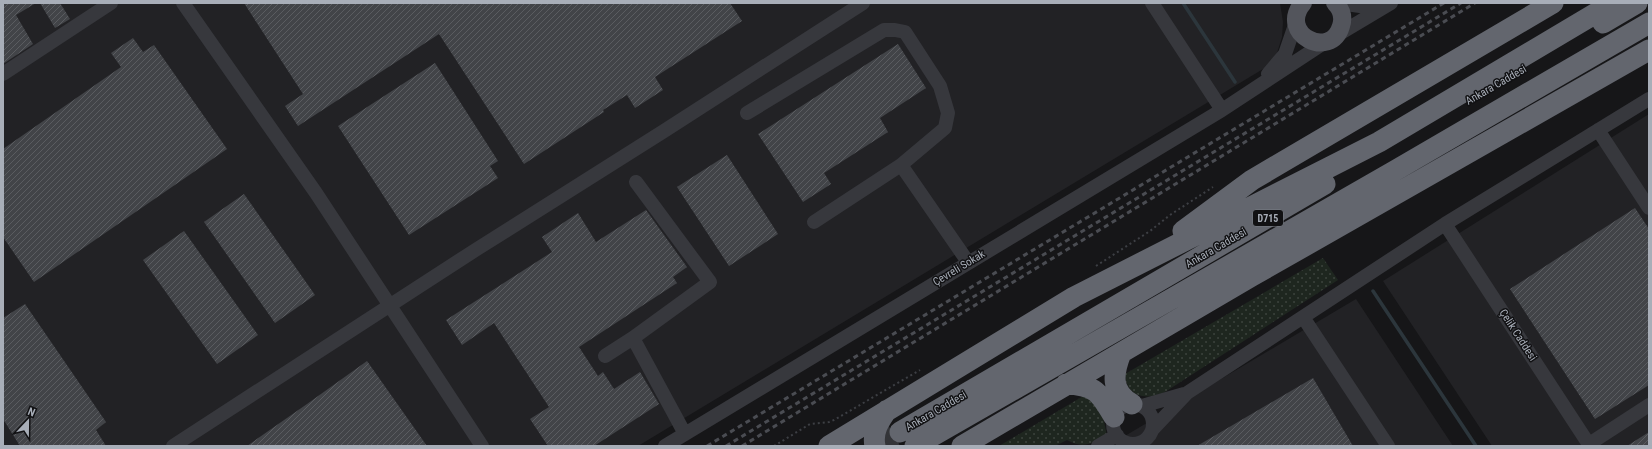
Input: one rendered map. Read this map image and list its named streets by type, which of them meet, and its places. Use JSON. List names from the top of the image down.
{
  "streets": {
    "highway": ["Ankara Caddesi", "D715"],
    "street": ["Çevreli Sokak", "Çelik Caddesi"]
  },
  "north": "top"
}
